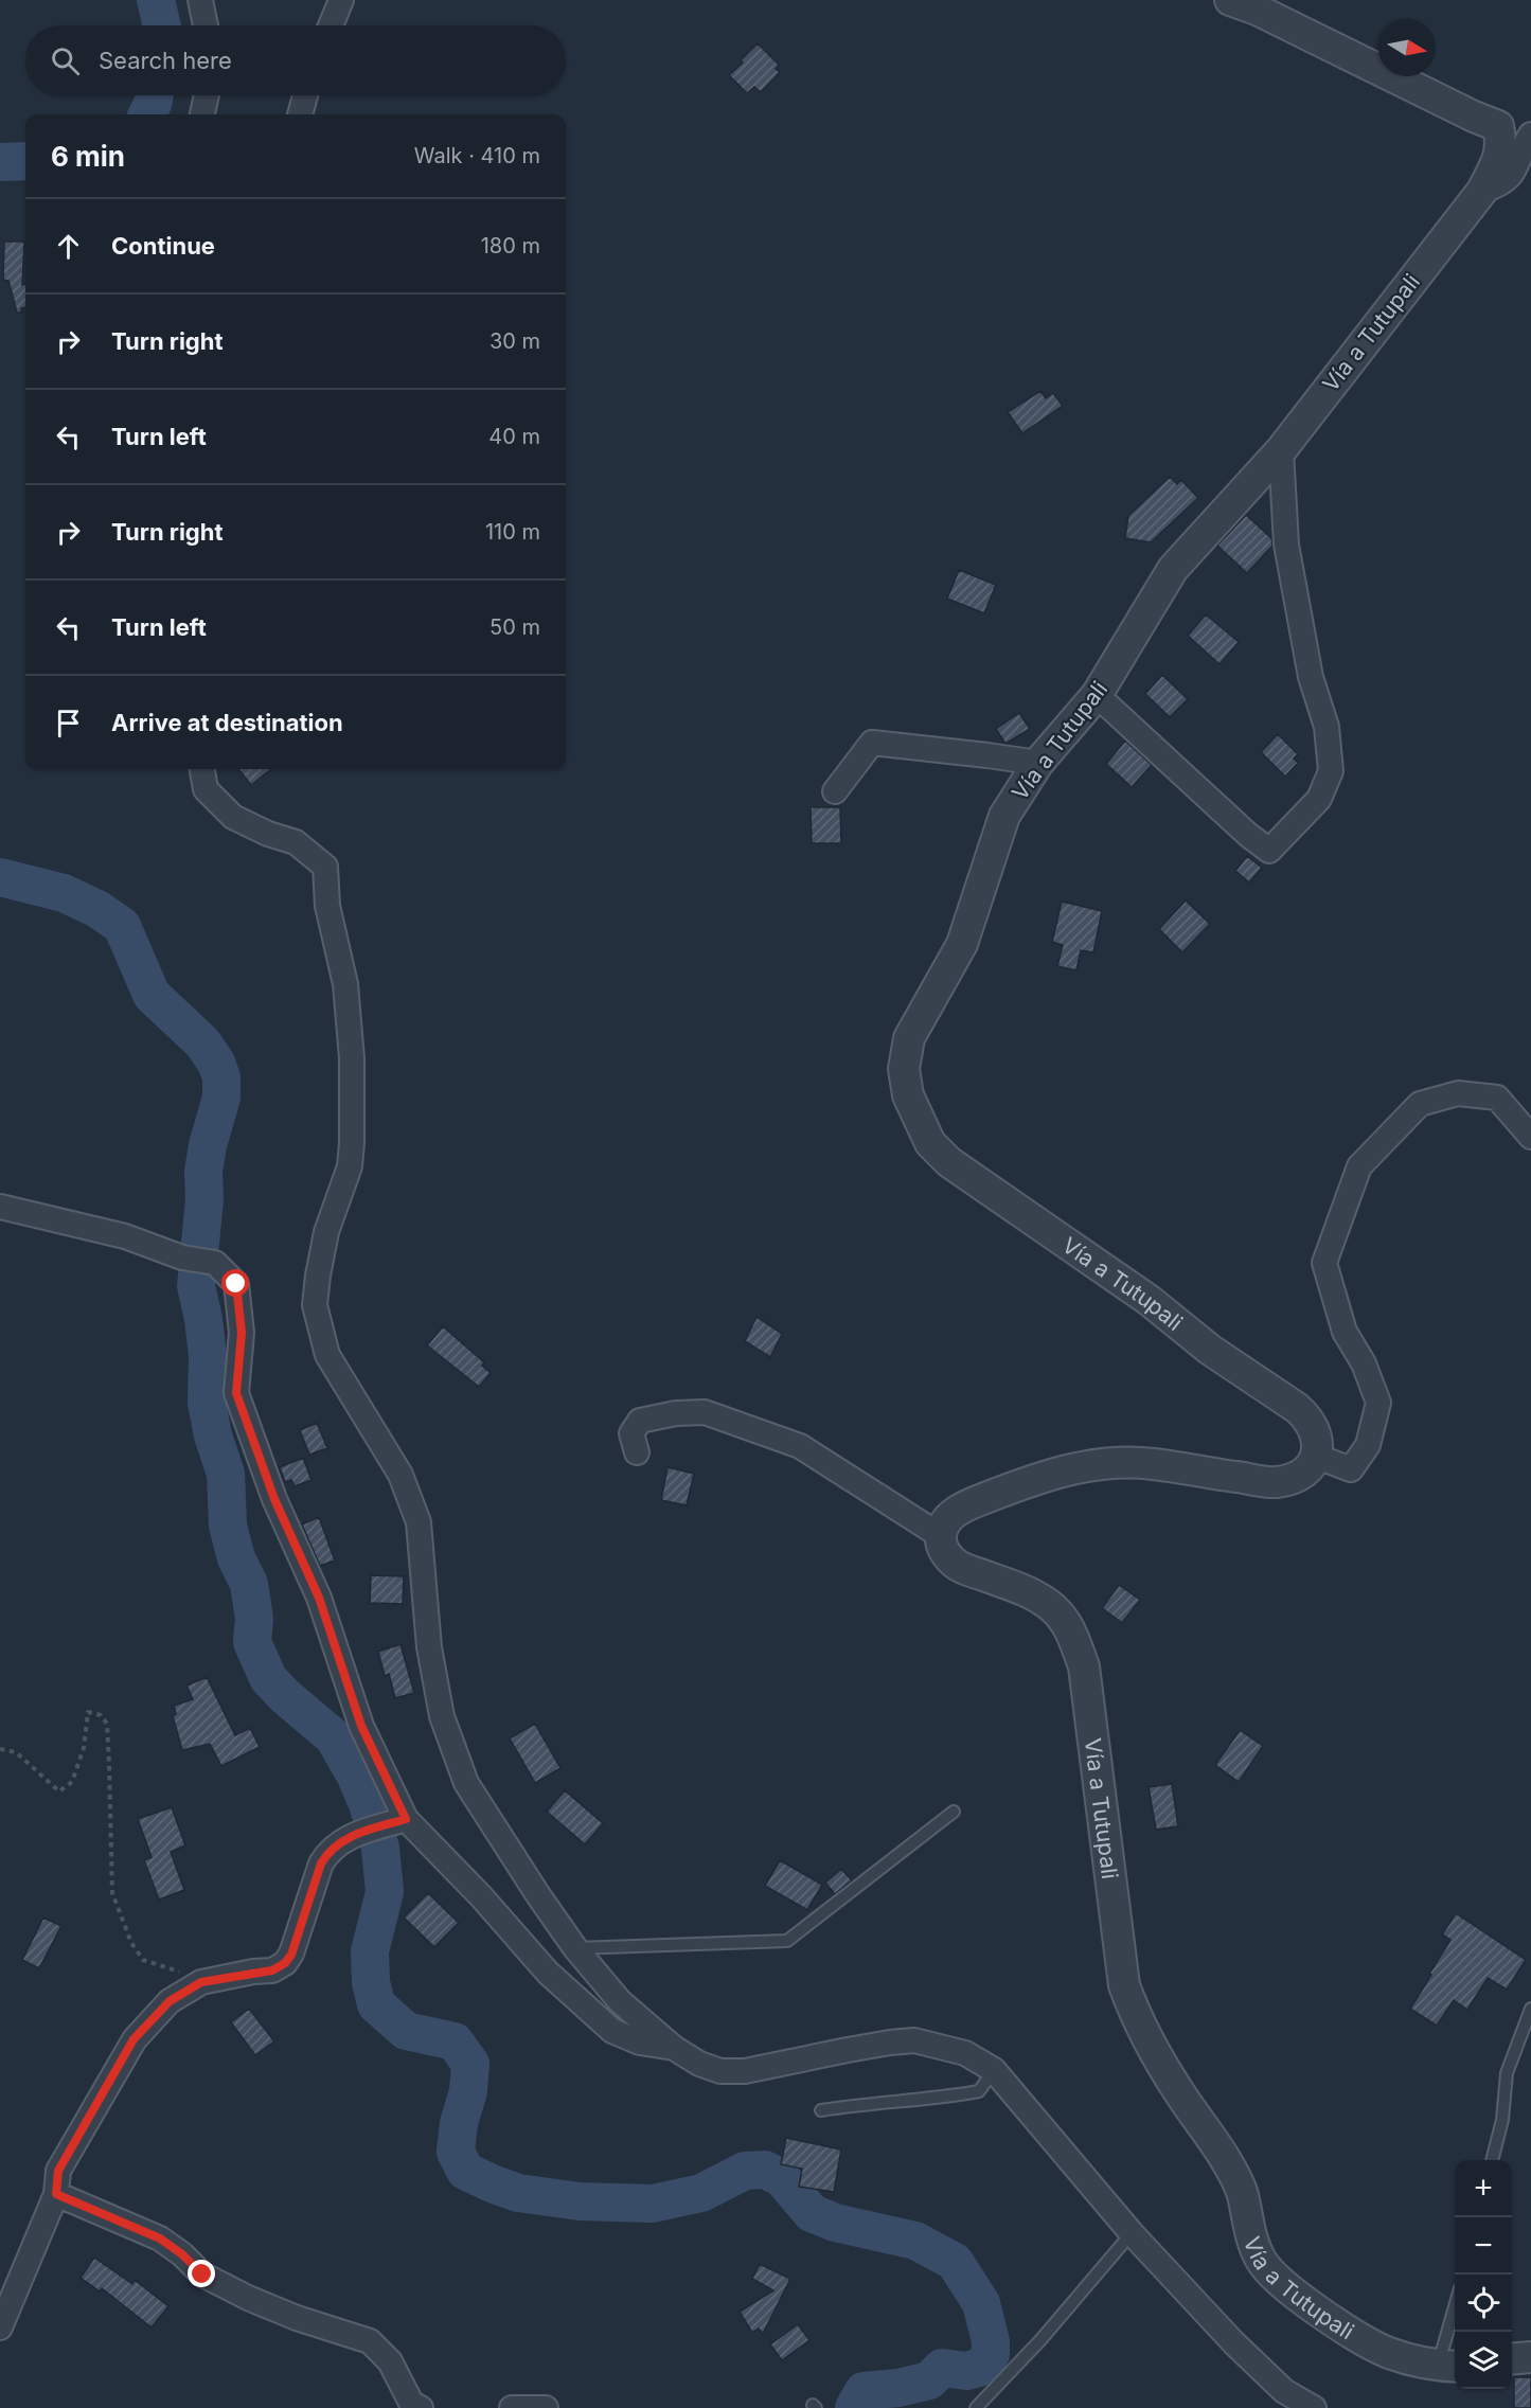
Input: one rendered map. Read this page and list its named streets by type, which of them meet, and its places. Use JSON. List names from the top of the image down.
{
  "streets": {
    "street": ["Vía a Tutupali"]
  },
  "north": "right",
  "page": {
    "search": "Search here",
    "heading": ["6 min", "Walk · 410 m"],
    "list": [
      ["Continue", "180 m"],
      ["Turn right", "30 m"],
      ["Turn left", "40 m"],
      ["Turn right", "110 m"],
      ["Turn left", "50 m"],
      "Arrive at destination"
    ],
    "map_buttons": ["+", "−"]
  }
}
